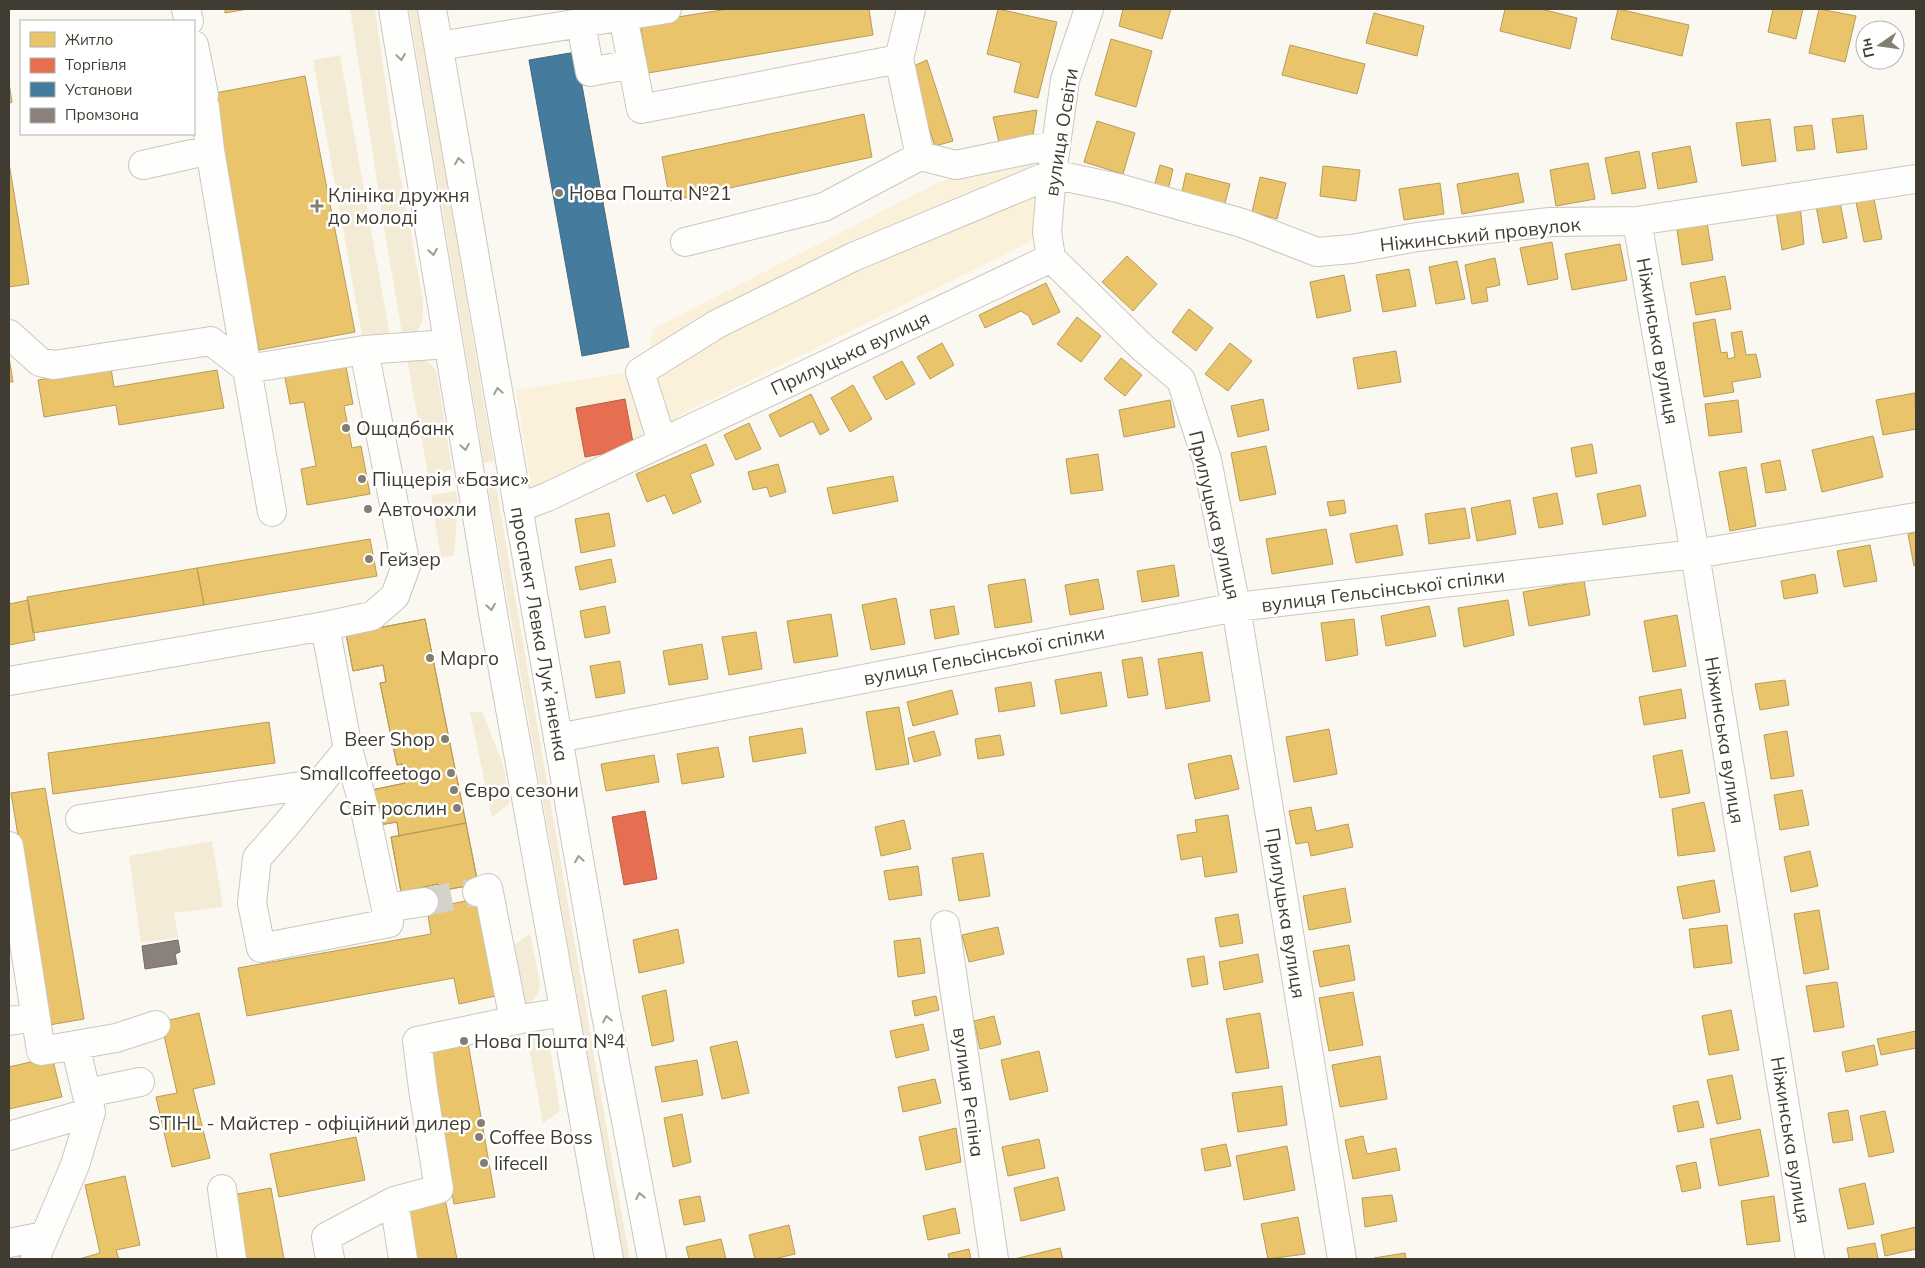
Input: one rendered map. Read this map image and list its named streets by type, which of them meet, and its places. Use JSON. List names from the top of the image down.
{
  "streets": {
    "street": [
      "вулиця Освіти",
      "Ніжинський провулок",
      "Ніжинська вулиця",
      "Прилуцька вулиця",
      "вулиця Гельсінської спілки",
      "проспект Левка Лукʼяненка",
      "вулиця Рєпіна"
    ]
  },
  "crossings": [
    ["вулиця Освіти", "Ніжинський провулок"],
    ["вулиця Освіти", "Прилуцька вулиця"],
    ["Ніжинський провулок", "Ніжинська вулиця"],
    ["Ніжинська вулиця", "вулиця Гельсінської спілки"],
    ["Прилуцька вулиця", "вулиця Гельсінської спілки"],
    ["Прилуцька вулиця", "проспект Левка Лукʼяненка"],
    ["вулиця Гельсінської спілки", "проспект Левка Лукʼяненка"]
  ],
  "places": {
    "other": [
      "Нова Пошта №21",
      "Ощадбанк",
      "Піццерія «Базис»",
      "Авточохли",
      "Гейзер",
      "Марго",
      "Beer Shop",
      "Smallcoffeetogo",
      "Євро сезони",
      "Світ рослин",
      "Нова Пошта №4",
      "STIHL - Майстер - офіційний дилер",
      "Coffee Boss",
      "lifecell"
    ],
    "health": ["Клініка дружня до молоді"]
  },
  "legend": [
    "Житло",
    "Торгівля",
    "Установи",
    "Промзона"
  ],
  "north": "left"
}
